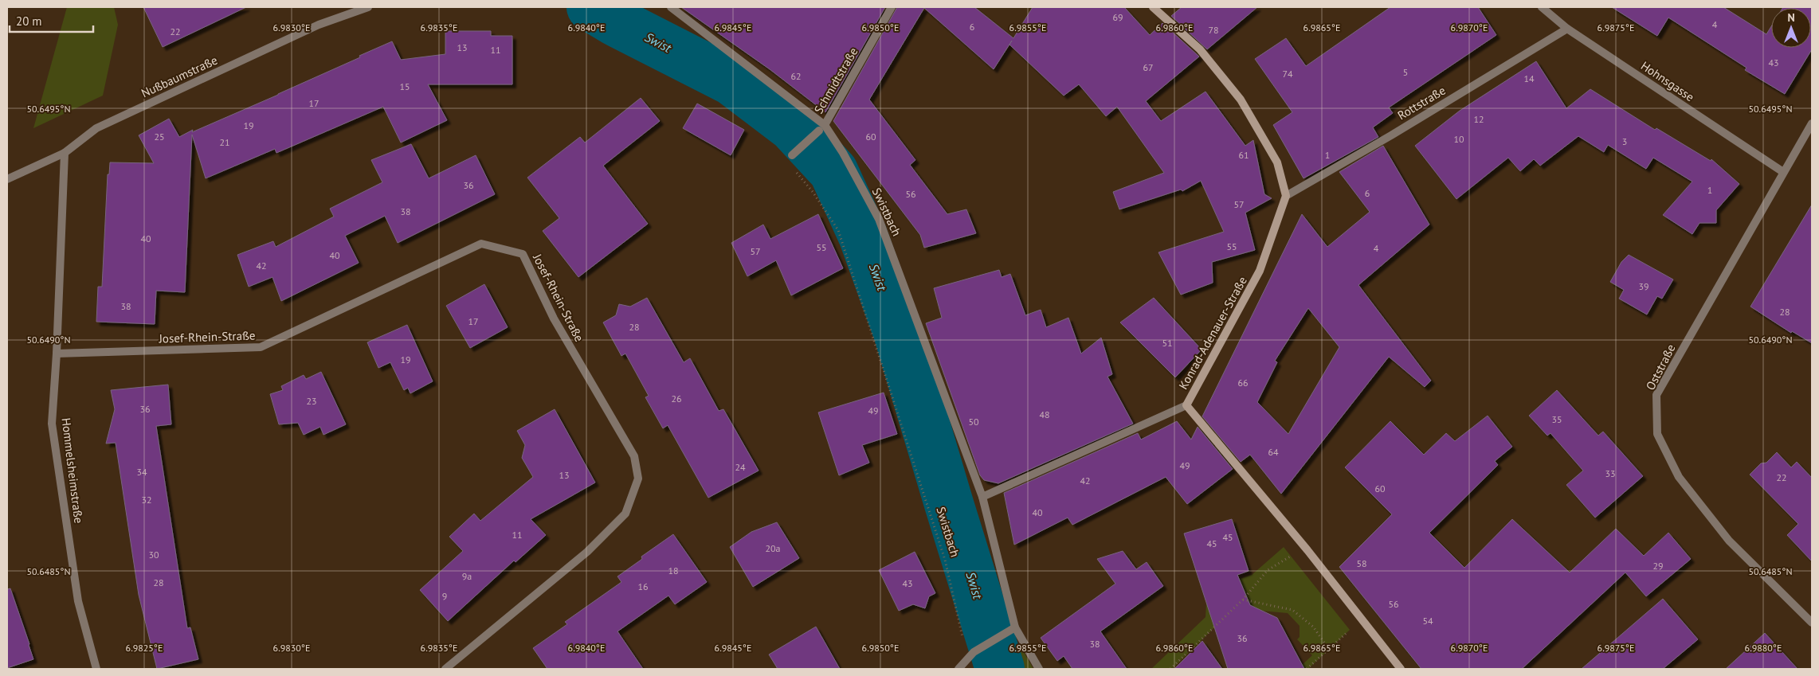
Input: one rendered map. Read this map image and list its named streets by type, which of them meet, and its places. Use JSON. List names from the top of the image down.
{
  "streets": {
    "main road": ["Konrad-Adenauer-Straße"],
    "street": [
      "Nußbaumstraße",
      "Schmidtstraße",
      "Hohnsgasse",
      "Rottstraße",
      "Swistbach",
      "Josef-Rhein-Straße",
      "Oststraße",
      "Hommelsheimstraße"
    ]
  },
  "crossings": [
    ["Nußbaumstraße", "Hommelsheimstraße"],
    ["Schmidtstraße", "Swistbach"],
    ["Hohnsgasse", "Rottstraße"],
    ["Hohnsgasse", "Oststraße"],
    ["Rottstraße", "Konrad-Adenauer-Straße"],
    ["Josef-Rhein-Straße", "Hommelsheimstraße"]
  ],
  "water": ["Swist"],
  "house_numbers": [
    "69",
    "4",
    "6",
    "78",
    "22",
    "13",
    "11",
    "43",
    "67",
    "5",
    "74",
    "62",
    "14",
    "15",
    "17",
    "12",
    "19",
    "25",
    "60",
    "10",
    "3",
    "21",
    "61",
    "1",
    "36",
    "1",
    "6",
    "56",
    "57",
    "38",
    "40",
    "55",
    "55",
    "4",
    "57",
    "40",
    "42",
    "39",
    "38",
    "28",
    "17",
    "28",
    "51",
    "19",
    "66",
    "26",
    "23",
    "36",
    "49",
    "48",
    "35",
    "50",
    "64",
    "49",
    "24",
    "34",
    "33",
    "13",
    "22",
    "42",
    "60",
    "32",
    "40",
    "11",
    "45",
    "45",
    "20a",
    "30",
    "58",
    "29",
    "18",
    "9a",
    "28",
    "43",
    "16",
    "9",
    "56",
    "54",
    "36",
    "38"
  ],
  "scale_bar": "20 m",
  "north": "top",
  "coordinates": [
    "6.9830°E",
    "6.9835°E",
    "6.9840°E",
    "6.9845°E",
    "6.9850°E",
    "6.9855°E",
    "6.9860°E",
    "6.9865°E",
    "6.9870°E",
    "6.9875°E",
    "50.6495°N",
    "50.6490°N",
    "50.6485°N",
    "6.9825°E",
    "6.9880°E"
  ]
}
